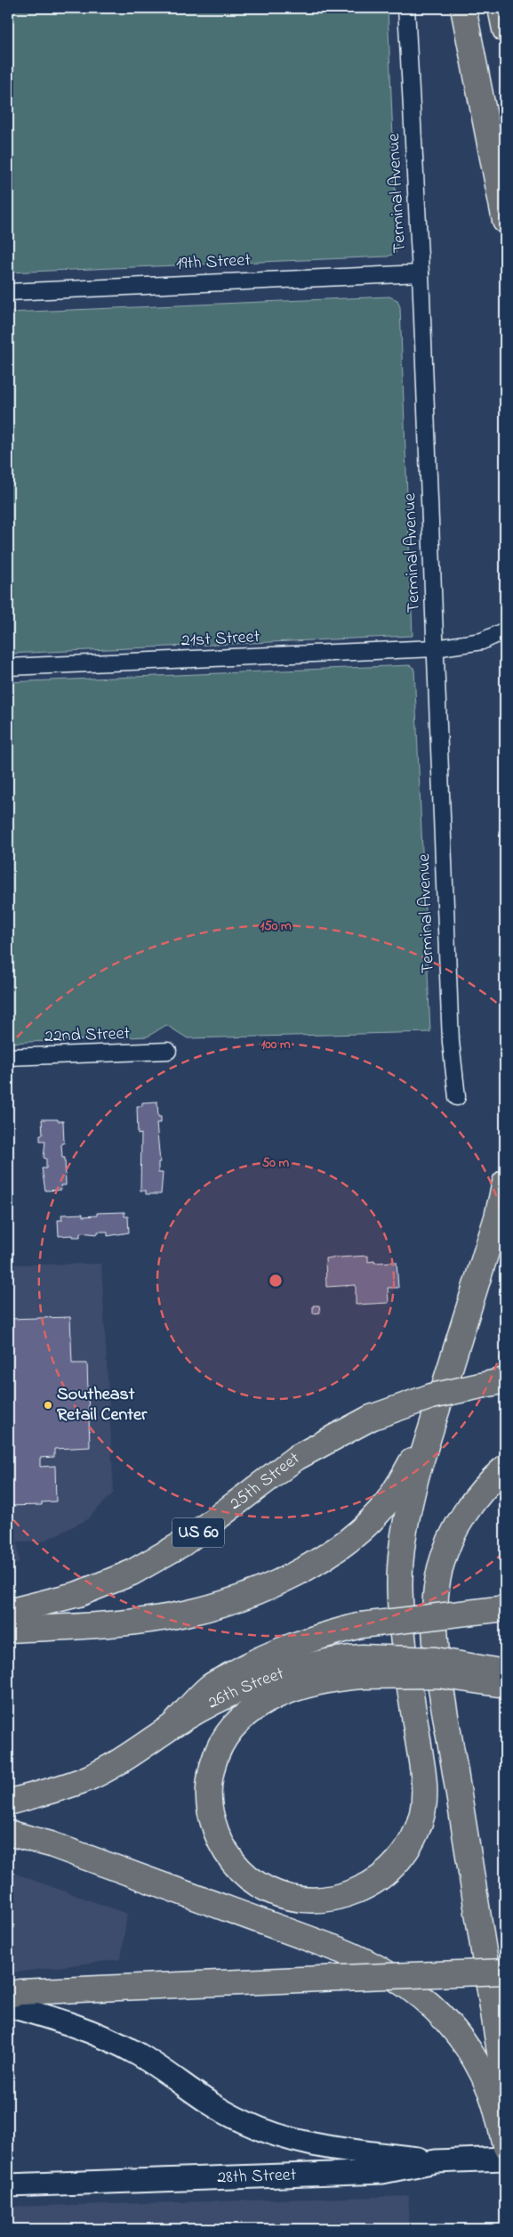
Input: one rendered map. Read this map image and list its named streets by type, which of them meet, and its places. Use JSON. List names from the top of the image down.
{
  "streets": {
    "main road": [
      "25th Street",
      "US 60",
      "26th Street",
      "28th Street"
    ],
    "street": [
      "Terminal Avenue",
      "19th Street",
      "21st Street",
      "22nd Street"
    ]
  },
  "crossings": [
    ["Terminal Avenue", "19th Street"],
    ["Terminal Avenue", "21st Street"]
  ],
  "places": ["Southeast Retail Center"],
  "rings": ["150 m", "100 m", "50 m"]
}
